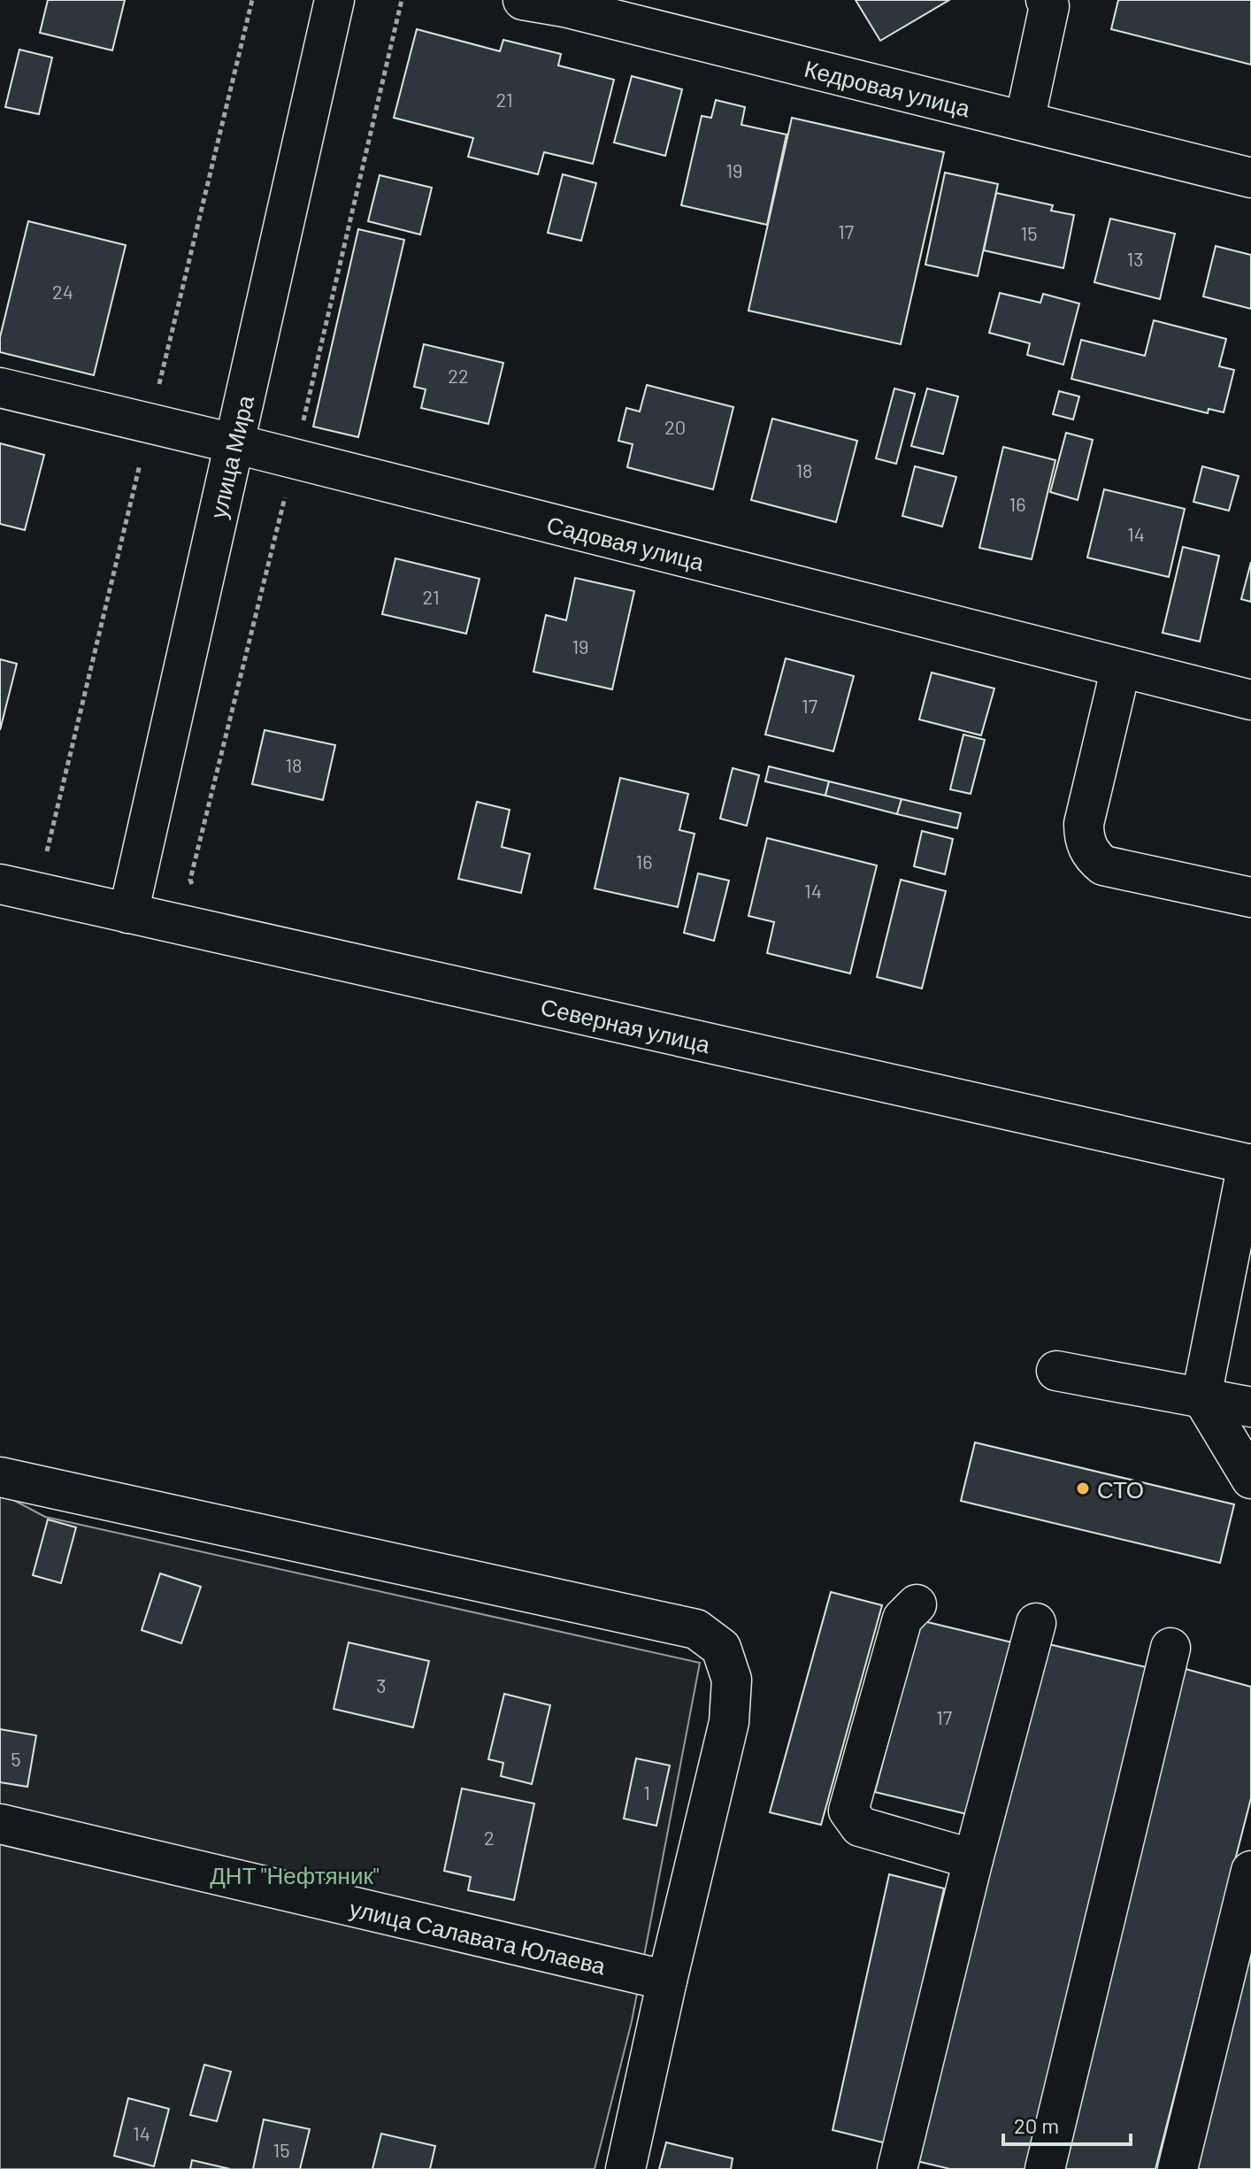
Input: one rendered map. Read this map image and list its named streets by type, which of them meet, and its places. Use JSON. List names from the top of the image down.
{
  "streets": {
    "street": [
      "Кедровая улица",
      "улица Мира",
      "Садовая улица",
      "Северная улица",
      "улица Салавата Юлаева"
    ]
  },
  "crossings": [
    ["улица Мира", "Садовая улица"],
    ["улица Мира", "Северная улица"]
  ],
  "parks": ["ДНТ \"Нефтяник\""],
  "places": ["СТО"],
  "house_numbers": [
    "21",
    "19",
    "17",
    "15",
    "13",
    "24",
    "22",
    "20",
    "18",
    "16",
    "14",
    "21",
    "19",
    "17",
    "18",
    "16",
    "14",
    "3",
    "17",
    "5",
    "1",
    "2",
    "14",
    "15"
  ],
  "scale_bar": "20 m"
}
